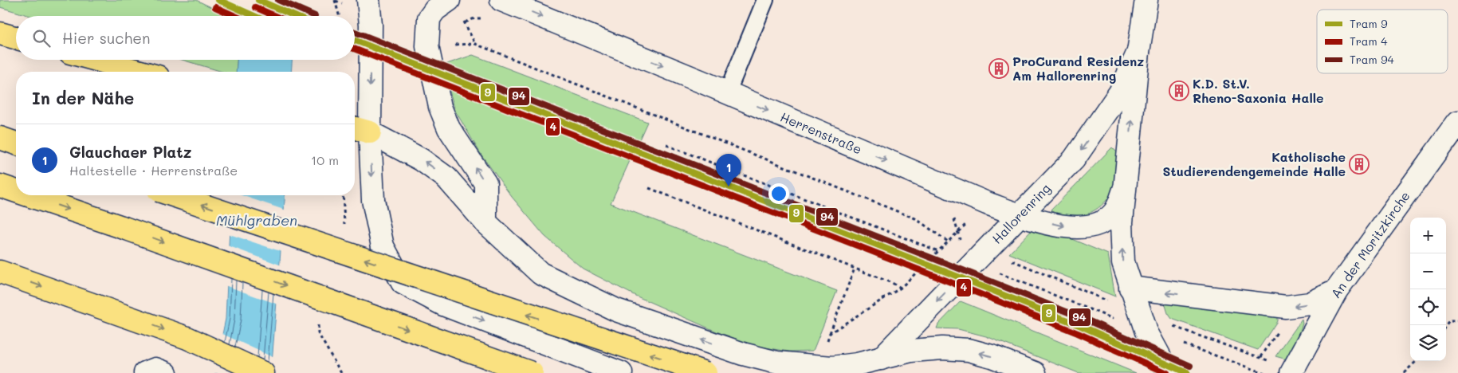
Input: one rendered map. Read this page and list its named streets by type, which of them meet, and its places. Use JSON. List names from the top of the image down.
{
  "streets": {
    "street": ["Herrenstraße", "Hallorenring", "An der Moritzkirche"]
  },
  "crossings": [
    ["Herrenstraße", "Hallorenring"]
  ],
  "water": ["Mühlgraben"],
  "places": {
    "building": ["ProCurand Residenz Am Hallorenring", "K.D. St.V. Rheno-Saxonia Halle", "Katholische Studierendengemeinde Halle"]
  },
  "lines": ["tram line 9", "tram line 94", "tram line 4"],
  "legend": ["Tram 9", "Tram 4", "Tram 94"],
  "page": {
    "search": "Hier suchen",
    "heading": "In der Nähe",
    "list": [
      {
        "mark": "1",
        "name": "Glauchaer Platz",
        "note": "Haltestelle · Herrenstraße",
        "value": "10 m"
      }
    ],
    "pins": "1",
    "map_buttons": ["+", "−"]
  }
}
